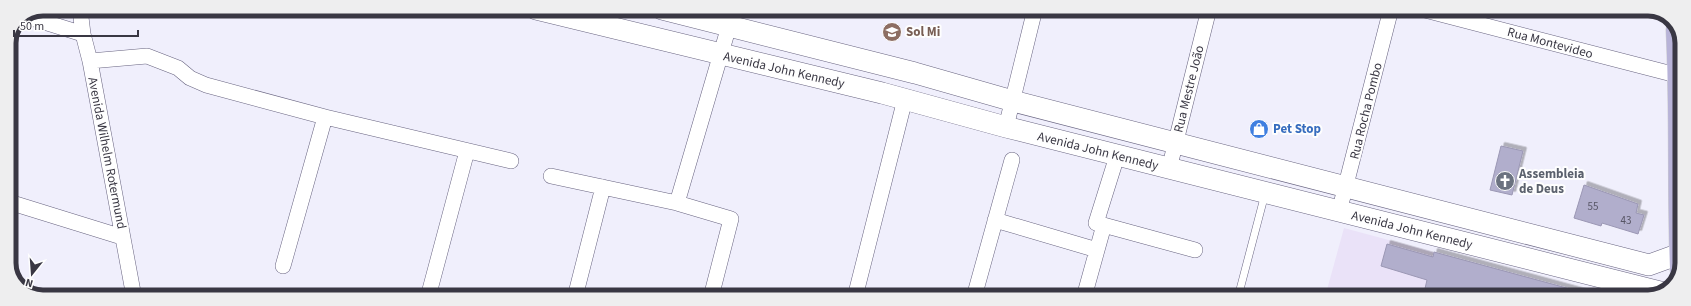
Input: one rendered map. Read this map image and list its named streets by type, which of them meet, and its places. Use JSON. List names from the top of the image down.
{
  "streets": {
    "main road": ["Avenida John Kennedy"],
    "street": [
      "Rua Montevideo",
      "Rua Mestre João",
      "Rua Rocha Pombo",
      "Avenida Wilhelm Rotermund"
    ]
  },
  "crossings": [
    ["Avenida John Kennedy", "Rua Mestre João"],
    ["Avenida John Kennedy", "Rua Rocha Pombo"]
  ],
  "places": {
    "school or university": ["Sol Mi"],
    "shop": ["Pet Stop"],
    "church": ["Assembleia de Deus"]
  },
  "house_numbers": ["55", "43"],
  "scale_bar": "50 m",
  "north": "bottom"
}
